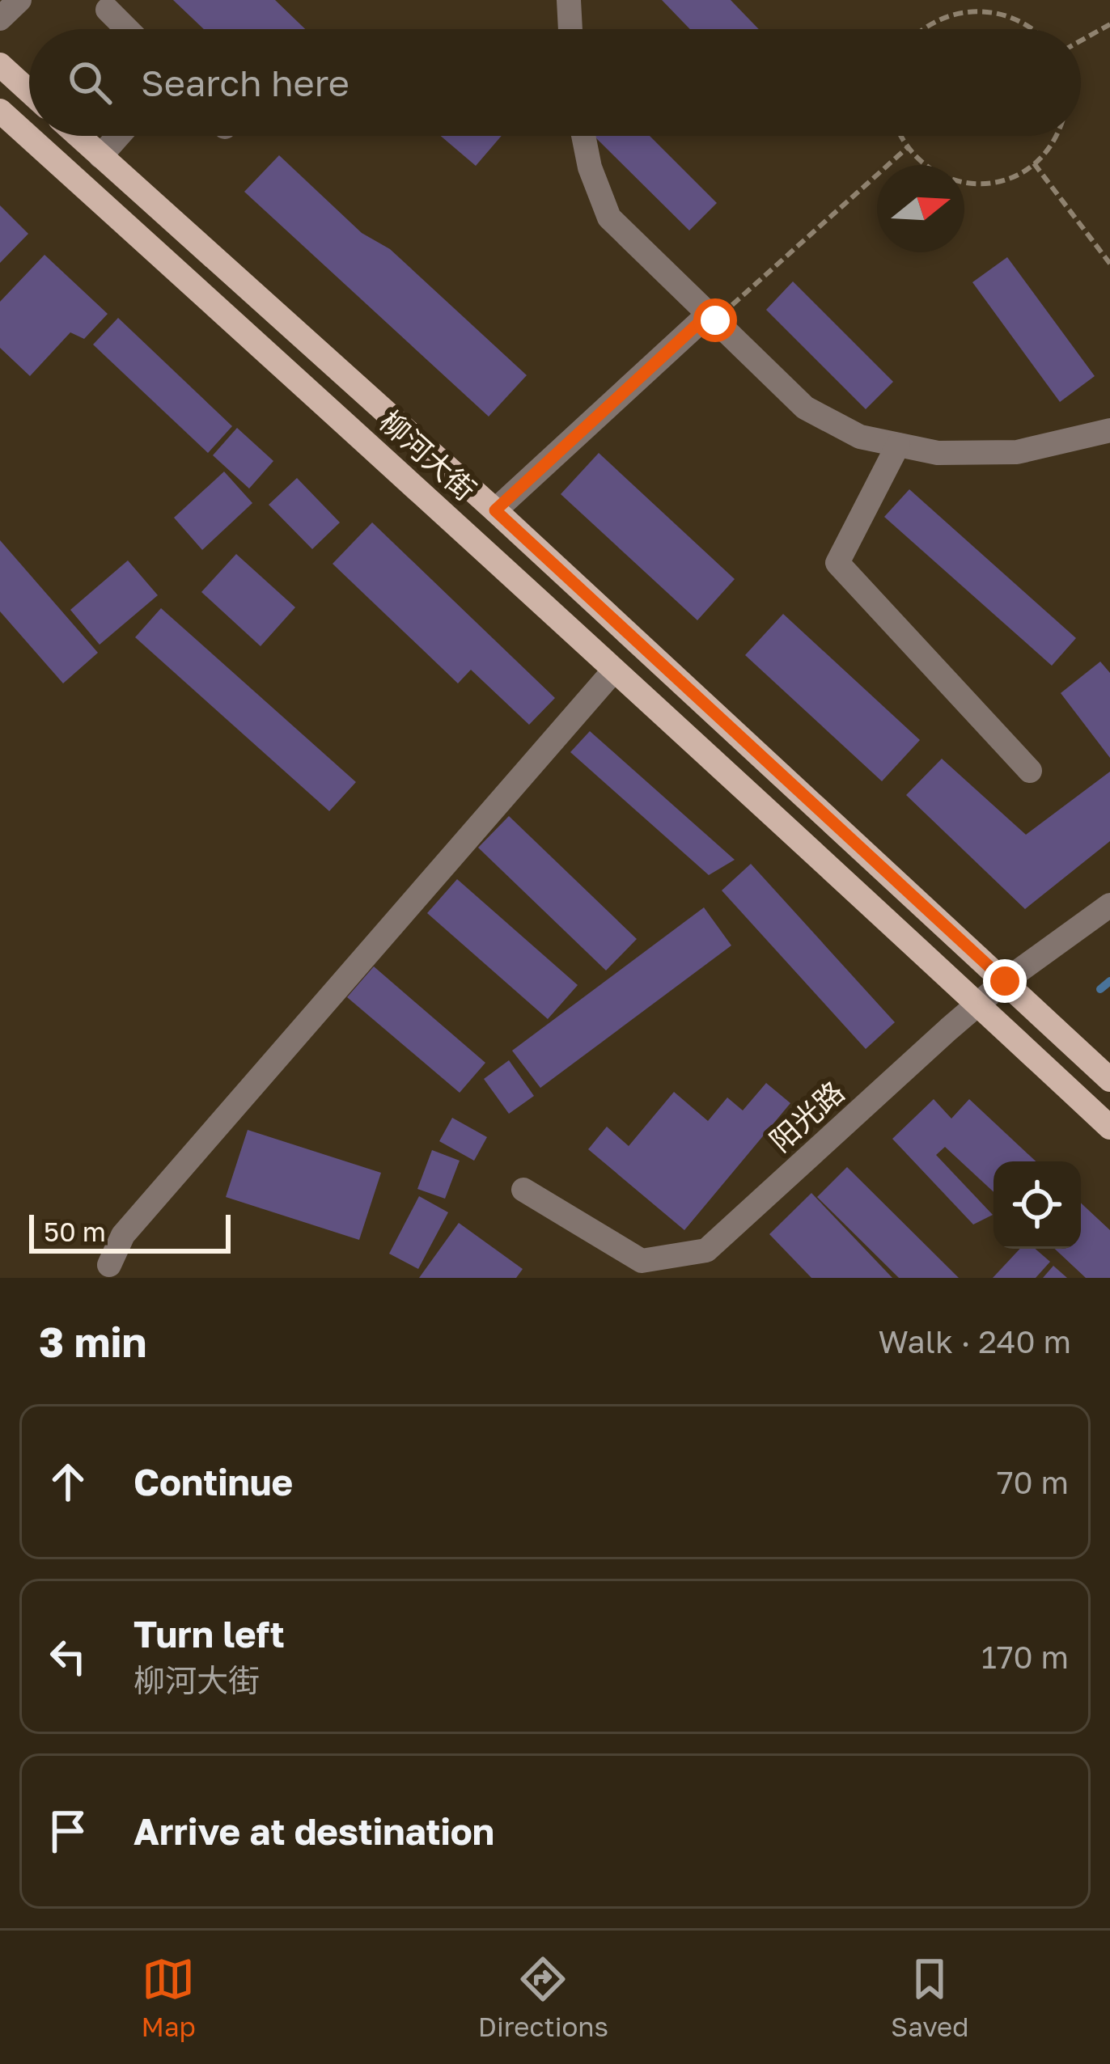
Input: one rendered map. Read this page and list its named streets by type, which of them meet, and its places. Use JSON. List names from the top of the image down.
{
  "streets": {
    "main road": ["柳河大街"],
    "street": ["阳光路"]
  },
  "crossings": [
    ["柳河大街", "阳光路"]
  ],
  "scale_bar": "50 m",
  "north": "right",
  "page": {
    "search": "Search here",
    "scale": "50 m",
    "heading": ["3 min", "Walk · 240 m"],
    "list": [
      ["Continue", "70 m"],
      ["Turn left", "柳河大街", "170 m"],
      "Arrive at destination"
    ],
    "nav": ["Map", "Directions", "Saved"]
  }
}
